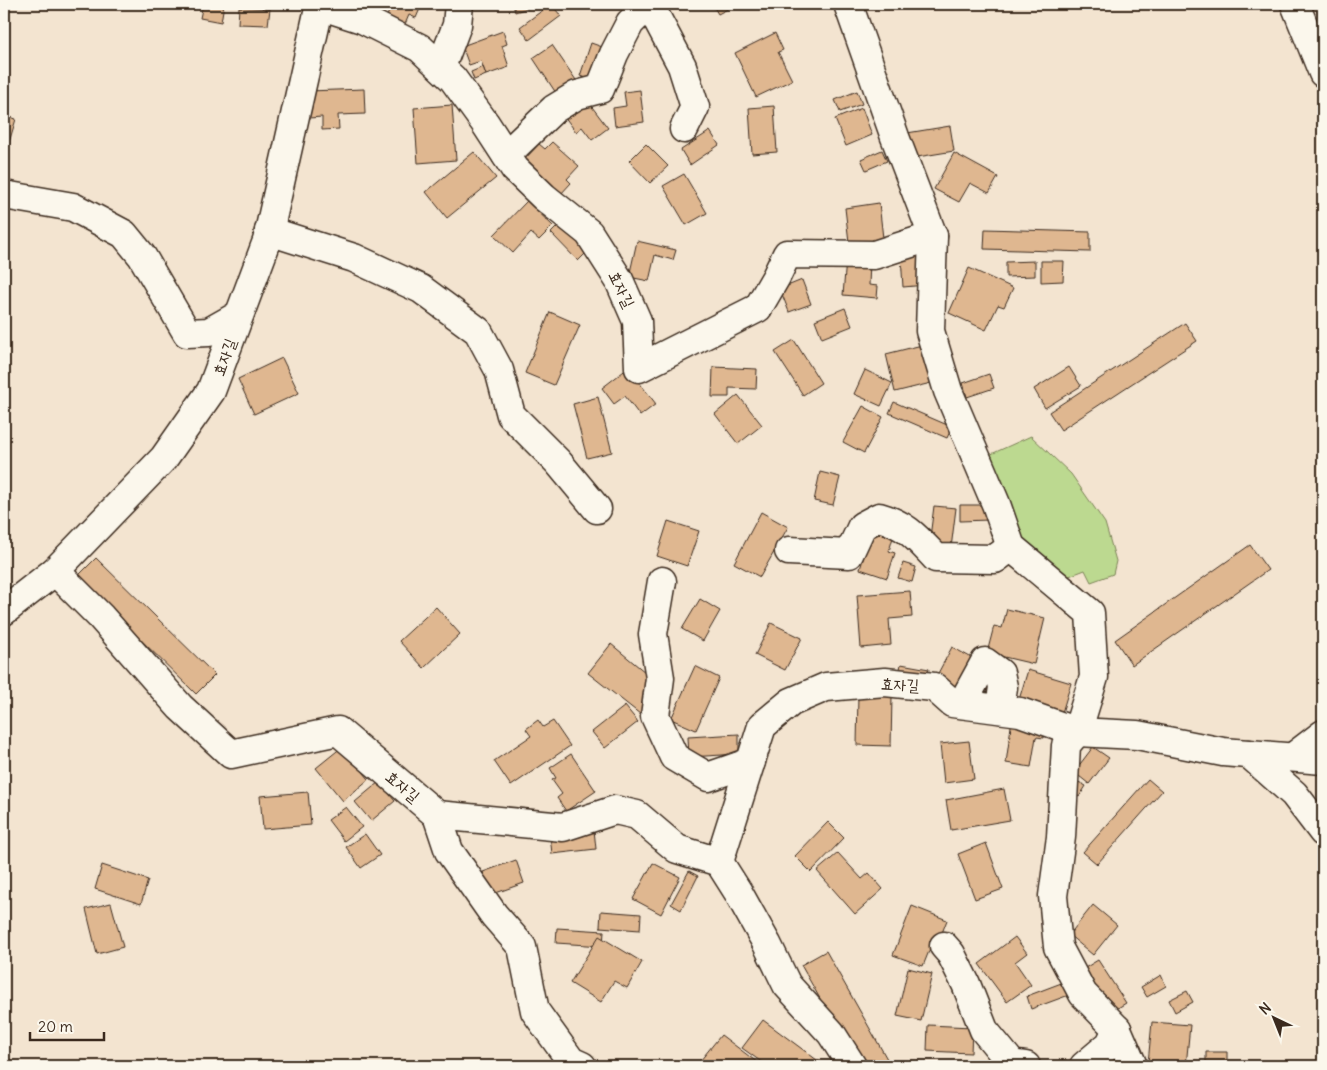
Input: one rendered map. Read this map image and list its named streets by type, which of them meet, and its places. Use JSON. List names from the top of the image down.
{
  "streets": {
    "street": ["효자길"]
  },
  "scale_bar": "20 m",
  "north": "top left"
}
